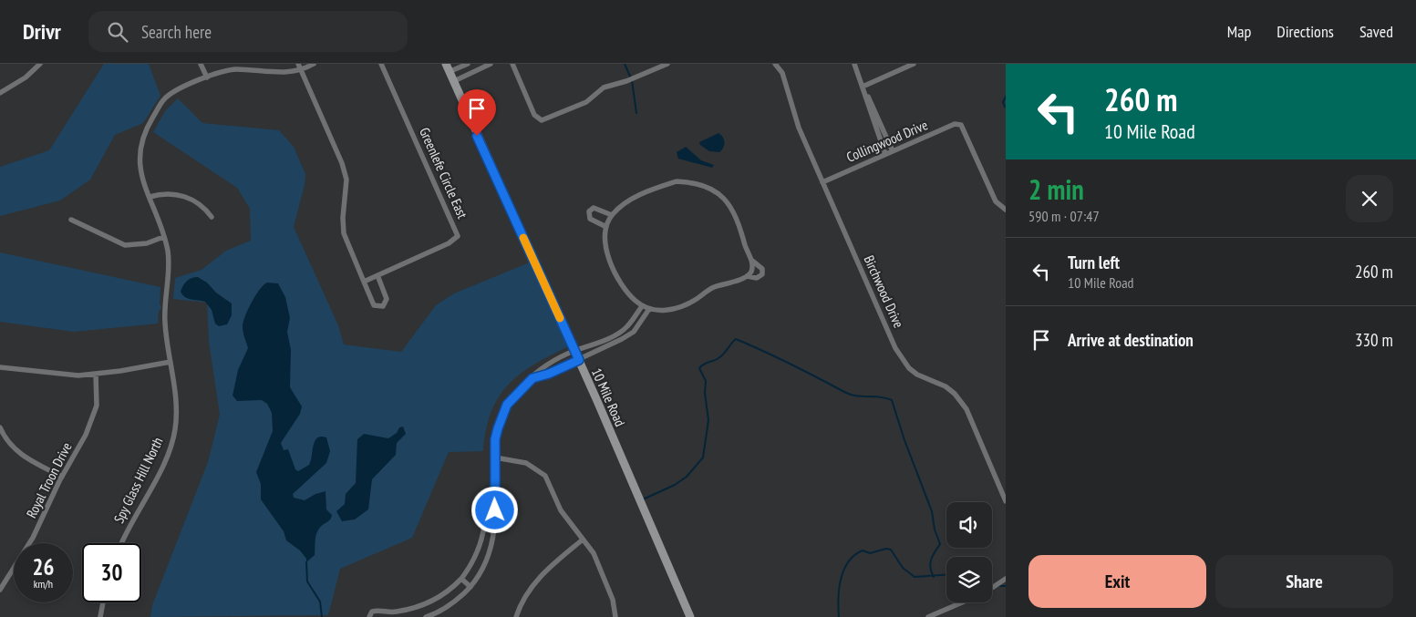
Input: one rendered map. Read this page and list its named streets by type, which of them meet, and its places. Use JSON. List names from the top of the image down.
{
  "streets": {
    "main road": ["10 Mile Road"],
    "street": [
      "Collingwood Drive",
      "Greenlefe Circle East",
      "Birchwood Drive",
      "Royal Troon Drive",
      "Spy Glass Hill North"
    ]
  },
  "crossings": [
    ["Collingwood Drive", "Birchwood Drive"]
  ],
  "page": {
    "header": "Drivr",
    "search": "Search here",
    "nav": ["Map", "Directions", "Saved"],
    "turn": ["260 m", "10 Mile Road"],
    "heading": ["2 min", "590 m · 07:47"],
    "list": [
      {
        "name": "Turn left",
        "note": "10 Mile Road",
        "value": "260 m"
      },
      {
        "name": "Arrive at destination",
        "value": "330 m"
      }
    ],
    "speed": "26 km/h",
    "limit": "30",
    "buttons": ["Exit", "Share"]
  }
}
